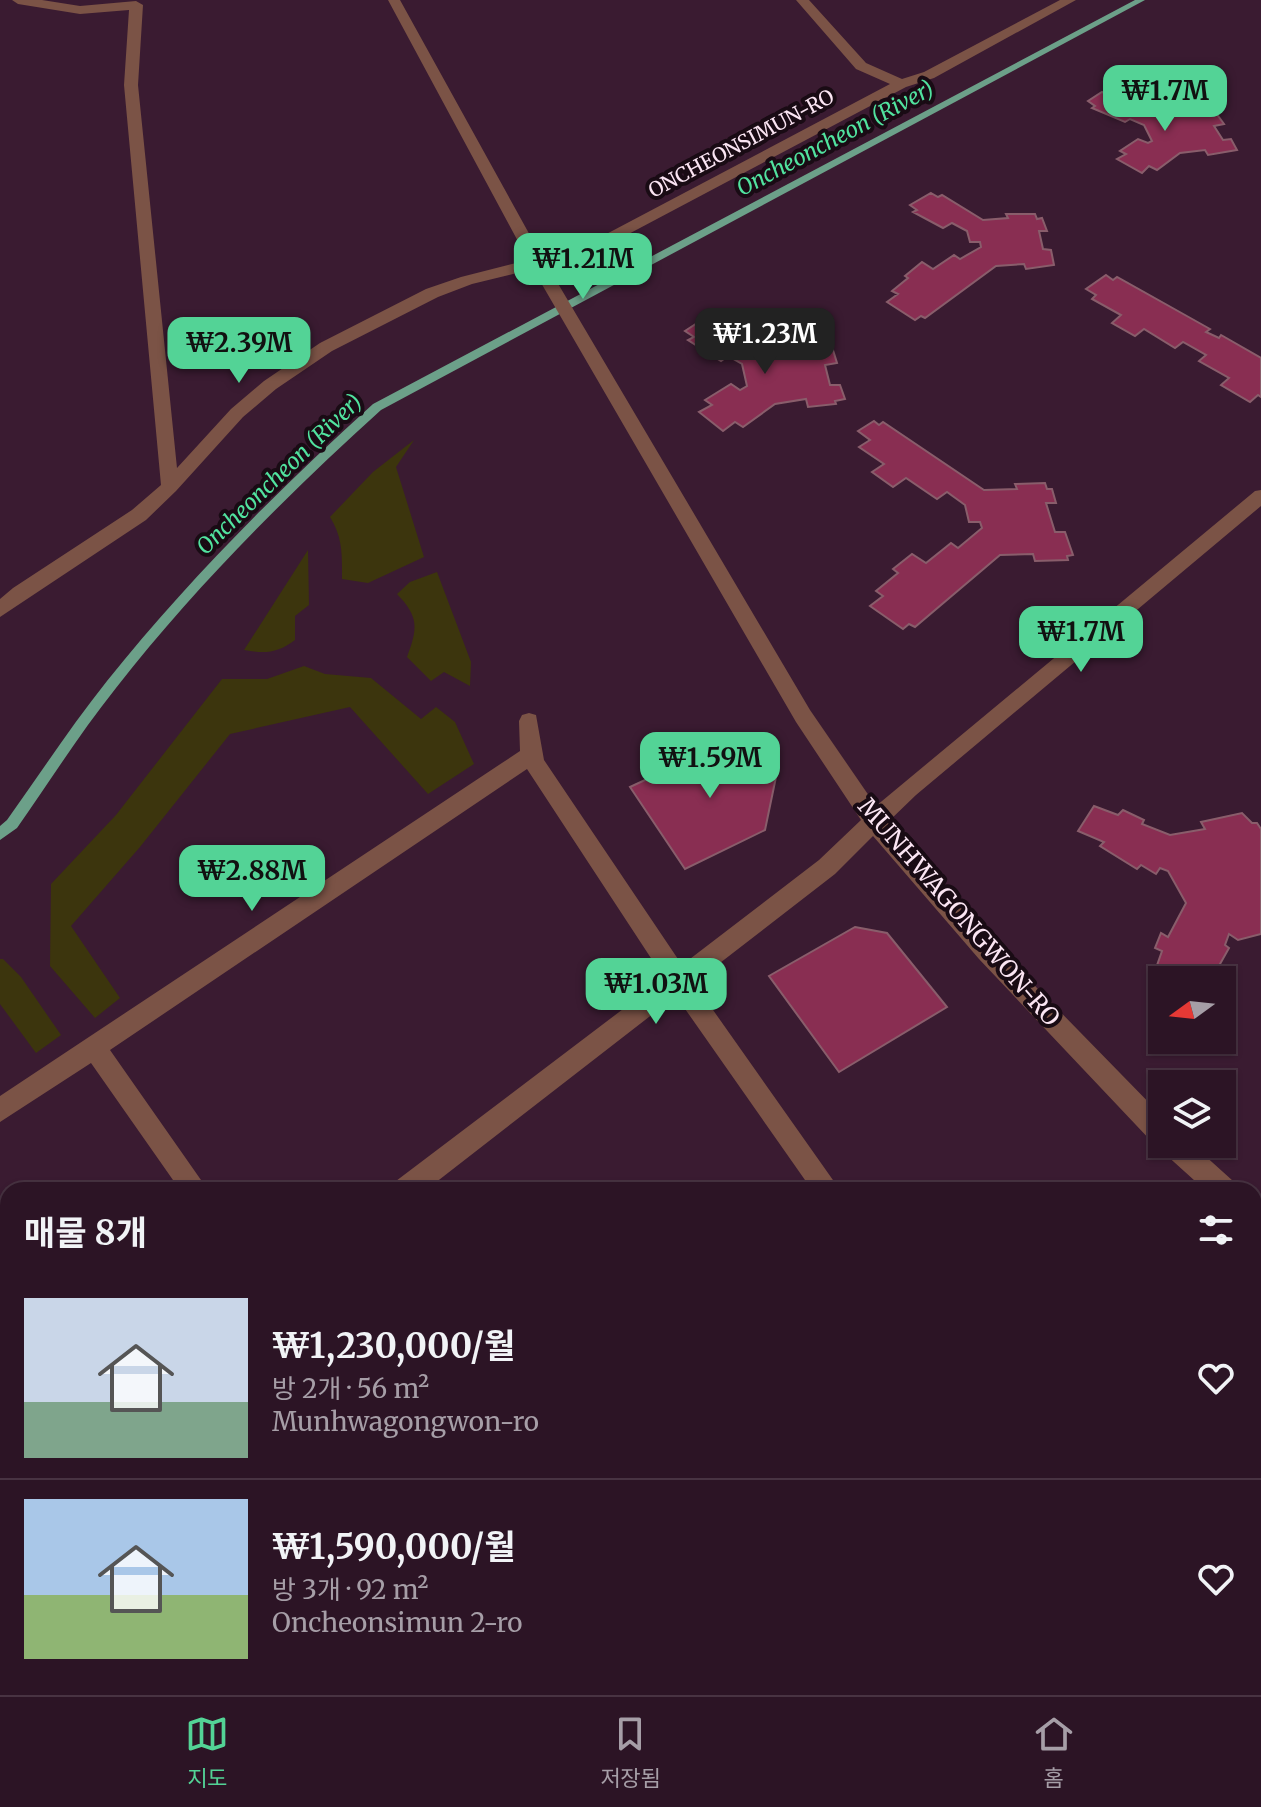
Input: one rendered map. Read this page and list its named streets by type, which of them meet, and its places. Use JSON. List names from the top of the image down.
{
  "streets": {
    "street": ["ONCHEONSIMUN-RO", "MUNHWAGONGWON-RO"]
  },
  "crossings": [
    ["ONCHEONSIMUN-RO", "MUNHWAGONGWON-RO"]
  ],
  "water": ["Oncheoncheon (River)"],
  "north": "left",
  "page": {
    "price": [
      "₩1.7M",
      "₩1.21M",
      "₩1.23M",
      "₩2.39M",
      "₩1.7M",
      "₩1.59M",
      "₩2.88M",
      "₩1.03M"
    ],
    "heading": "매물 8개",
    "list": [
      {
        "name": "₩1,230,000/월",
        "note": "방 2개 · 56 m² · Munhwagongwon-ro"
      },
      {
        "name": "₩1,590,000/월",
        "note": "방 3개 · 92 m² · Oncheonsimun 2-ro"
      }
    ],
    "tabs": ["지도", "저장됨", "홈"]
  }
}
